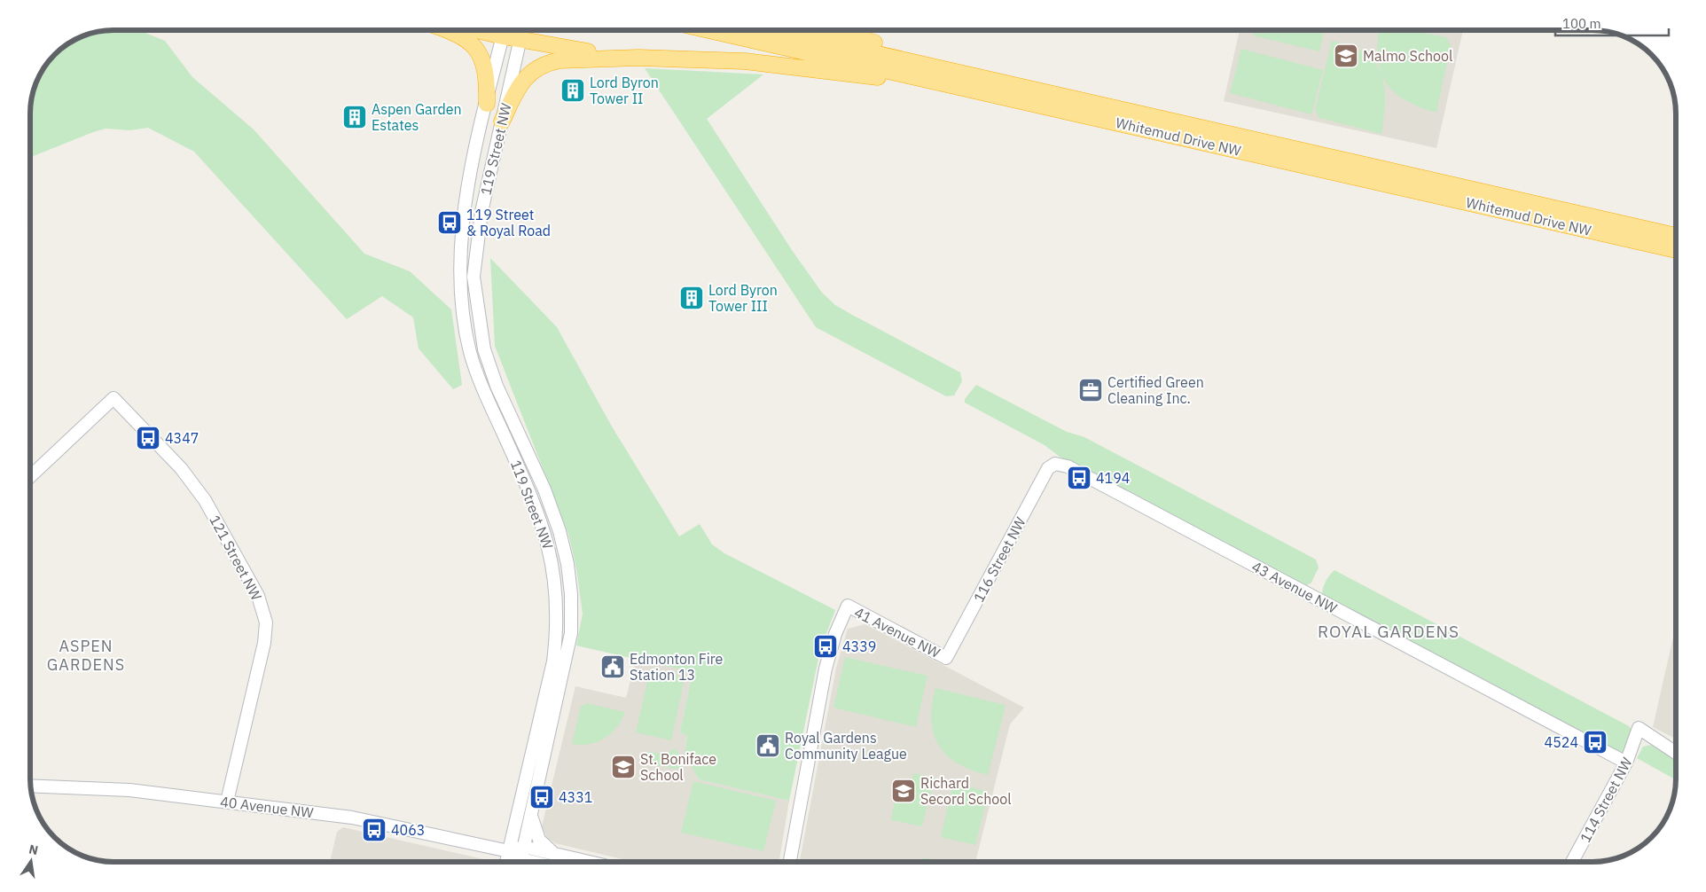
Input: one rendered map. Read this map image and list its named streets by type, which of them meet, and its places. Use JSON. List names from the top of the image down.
{
  "streets": {
    "highway": ["Whitemud Drive NW"],
    "street": [
      "119 Street NW",
      "121 Street NW",
      "116 Street NW",
      "43 Avenue NW",
      "41 Avenue NW",
      "114 Street NW",
      "40 Avenue NW"
    ]
  },
  "crossings": [
    ["119 Street NW", "40 Avenue NW"],
    ["121 Street NW", "40 Avenue NW"],
    ["116 Street NW", "43 Avenue NW"],
    ["116 Street NW", "41 Avenue NW"],
    ["43 Avenue NW", "114 Street NW"]
  ],
  "districts": ["ROYAL GARDENS", "ASPEN GARDENS"],
  "places": {
    "school or university": ["Malmo School", "St. Boniface School", "Richard Secord School"],
    "building": ["Lord Byron Tower II", "Aspen Garden Estates", "Lord Byron Tower III"],
    "bus stop": [
      "119 Street & Royal Road",
      "4347",
      "4194",
      "4339",
      "4524",
      "4331",
      "4063"
    ],
    "office": ["Certified Green Cleaning Inc."],
    "public building": ["Edmonton Fire Station 13", "Royal Gardens Community League"]
  },
  "scale_bar": "100 m",
  "north": "top"
}
